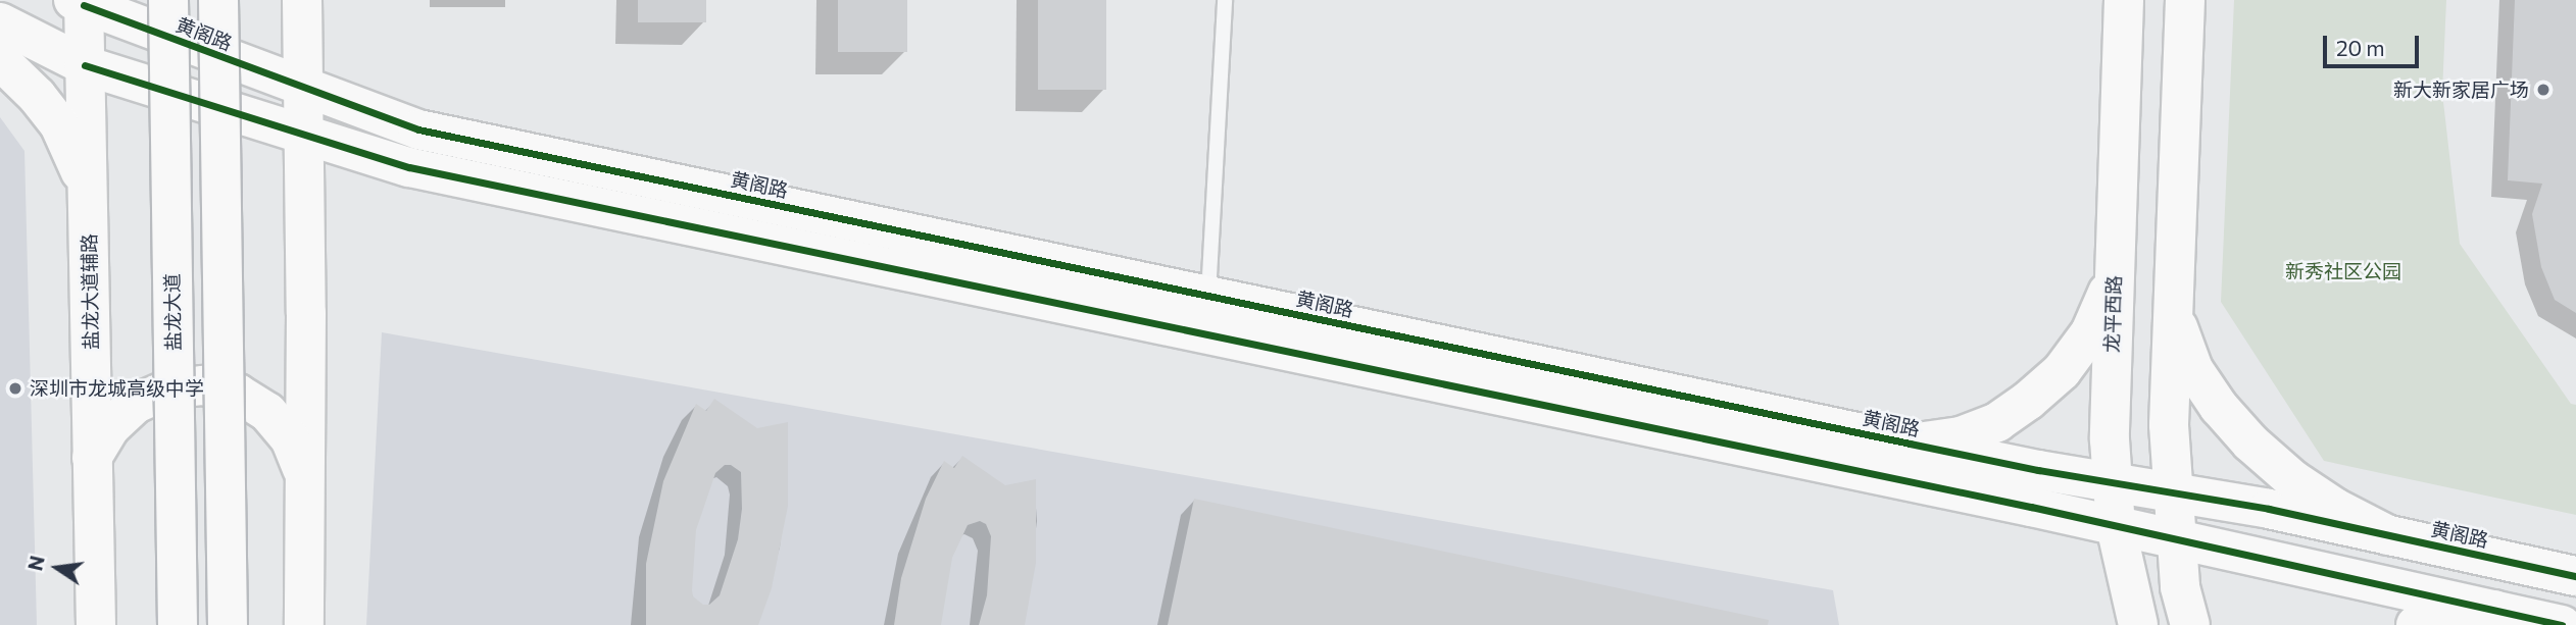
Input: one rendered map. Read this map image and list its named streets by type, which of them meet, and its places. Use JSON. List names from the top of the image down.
{
  "streets": {
    "main road": [
      "黄阁路",
      "盐龙大道辅路",
      "盐龙大道",
      "龙平西路"
    ]
  },
  "crossings": [
    ["黄阁路", "盐龙大道辅路"],
    ["黄阁路", "龙平西路"]
  ],
  "parks": ["新秀社区公园"],
  "places": ["新大新家居广场", "深圳市龙城高级中学"],
  "scale_bar": "20 m",
  "north": "left"
}
